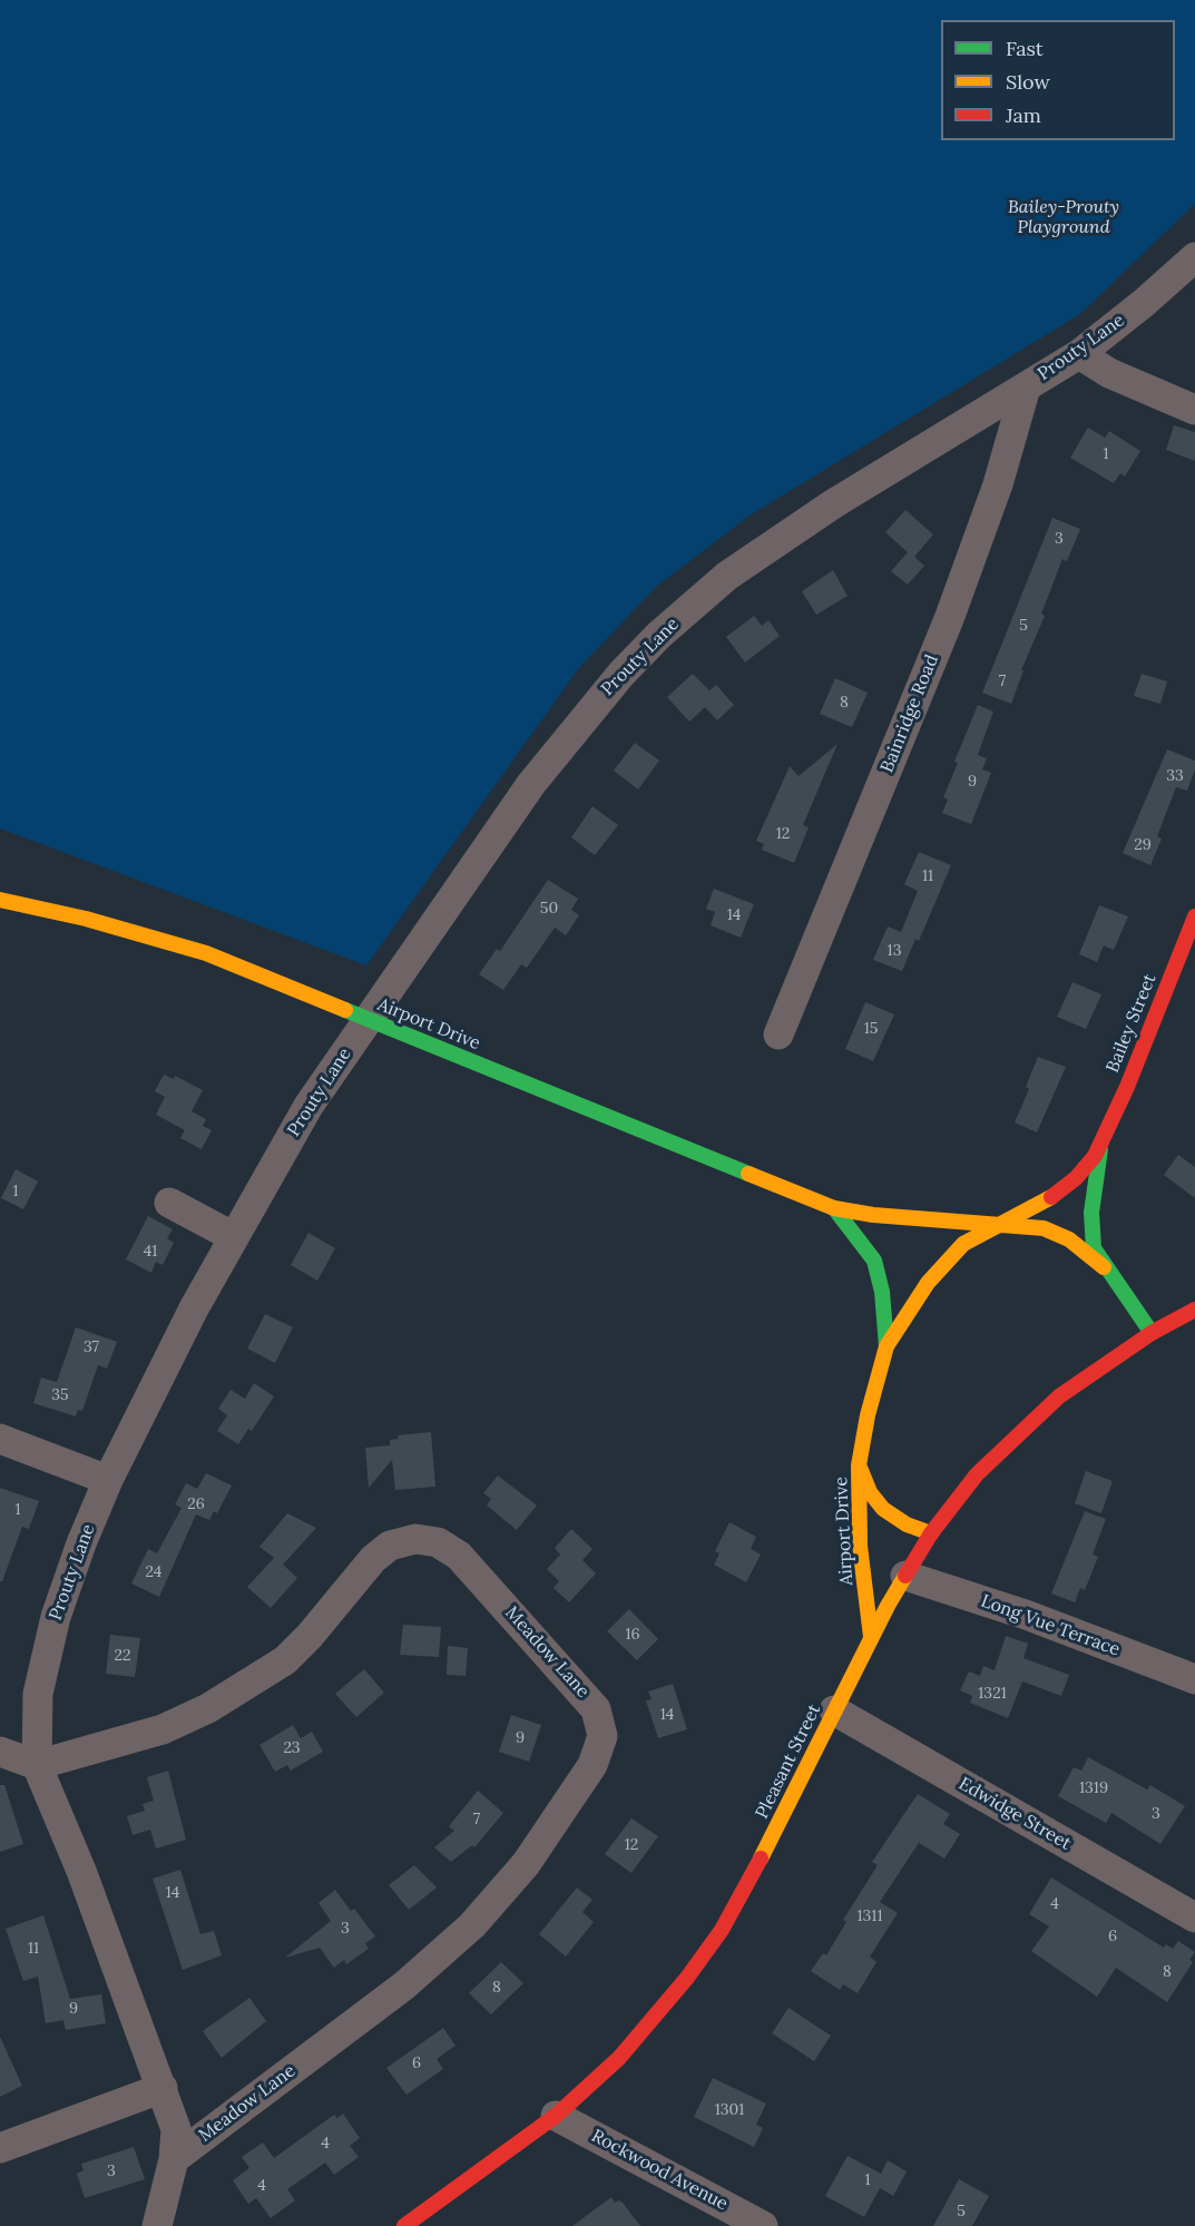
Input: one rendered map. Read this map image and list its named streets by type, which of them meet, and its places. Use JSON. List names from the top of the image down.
{
  "streets": {
    "main road": ["Bailey Street", "Airport Drive", "Pleasant Street"],
    "street": [
      "Prouty Lane",
      "Bainridge Road",
      "Long Vue Terrace",
      "Meadow Lane",
      "Edwidge Street",
      "Rockwood Avenue"
    ]
  },
  "crossings": [
    ["Prouty Lane", "Bainridge Road"],
    ["Prouty Lane", "Airport Drive"],
    ["Prouty Lane", "Meadow Lane"],
    ["Bailey Street", "Airport Drive"],
    ["Bailey Street", "Pleasant Street"],
    ["Airport Drive", "Pleasant Street"],
    ["Long Vue Terrace", "Pleasant Street"],
    ["Pleasant Street", "Edwidge Street"],
    ["Pleasant Street", "Rockwood Avenue"]
  ],
  "parks": ["Bailey-Prouty Playground"],
  "house_numbers": [
    "1",
    "3",
    "5",
    "7",
    "8",
    "33",
    "9",
    "12",
    "29",
    "11",
    "50",
    "14",
    "13",
    "15",
    "1",
    "41",
    "37",
    "35",
    "26",
    "1",
    "24",
    "16",
    "22",
    "1321",
    "14",
    "9",
    "23",
    "1319",
    "3",
    "7",
    "12",
    "14",
    "4",
    "1311",
    "3",
    "6",
    "11",
    "8",
    "8",
    "9",
    "6",
    "1301",
    "4",
    "3",
    "1",
    "4",
    "5"
  ],
  "legend": ["Fast", "Slow", "Jam"]
}
